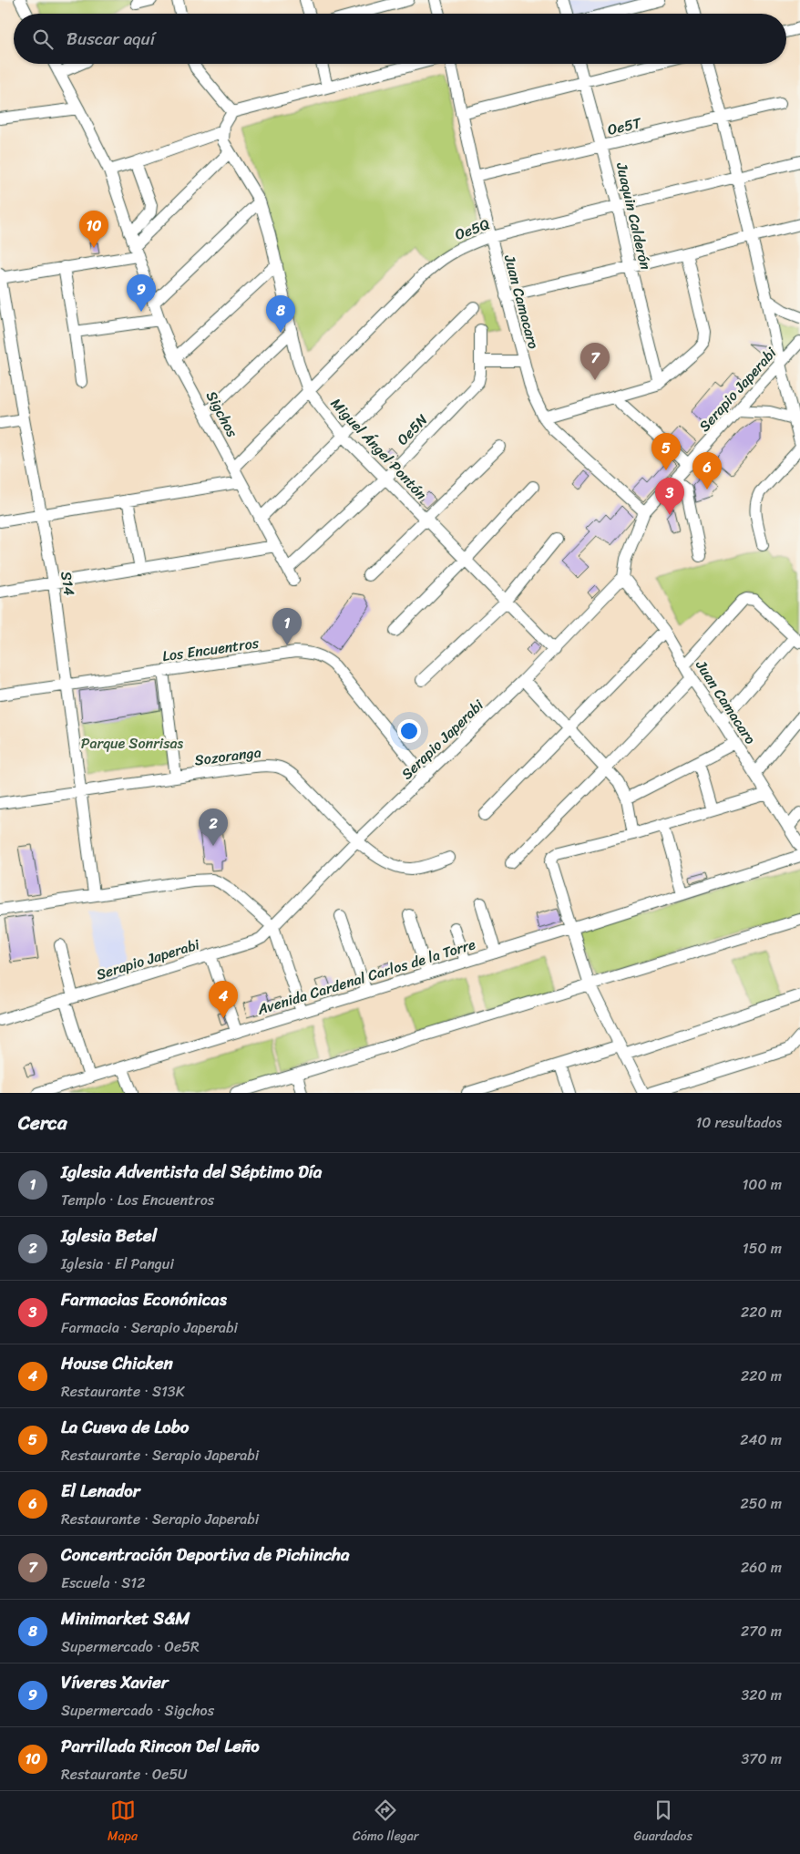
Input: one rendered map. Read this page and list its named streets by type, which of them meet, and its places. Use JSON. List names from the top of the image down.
{
  "streets": {
    "street": [
      "Oe5T",
      "Juaquin Calderón",
      "Oe5Q",
      "Juan Camacaro",
      "Serapio Japerabi",
      "Sigchos",
      "Oe5N",
      "Miguel Ángel Pontón",
      "S14",
      "Los Encuentros",
      "Sozoranga",
      "Avenida Cardenal Carlos de la Torre"
    ]
  },
  "crossings": [
    ["Oe5T", "Juaquin Calderón"],
    ["Oe5T", "Juan Camacaro"],
    ["Juaquin Calderón", "Oe5Q"],
    ["Oe5Q", "Juan Camacaro"],
    ["Oe5Q", "Sigchos"],
    ["Oe5Q", "Miguel Ángel Pontón"],
    ["Juan Camacaro", "Serapio Japerabi"],
    ["Serapio Japerabi", "Miguel Ángel Pontón"],
    ["Serapio Japerabi", "Los Encuentros"],
    ["Serapio Japerabi", "Sozoranga"],
    ["Sigchos", "Oe5N"],
    ["Oe5N", "Miguel Ángel Pontón"],
    ["S14", "Los Encuentros"],
    ["S14", "Sozoranga"]
  ],
  "parks": ["Parque Sonrisas"],
  "page": {
    "search": "Buscar aquí",
    "pins": [
      "10",
      "9",
      "8",
      "7",
      "5",
      "6",
      "3",
      "1",
      "2",
      "4"
    ],
    "heading": ["Cerca", "10 resultados"],
    "list": [
      {
        "mark": "1",
        "name": "Iglesia Adventista del Séptimo Día",
        "note": "Templo · Los Encuentros",
        "value": "100 m"
      },
      {
        "mark": "2",
        "name": "Iglesia Betel",
        "note": "Iglesia · El Pangui",
        "value": "150 m"
      },
      {
        "mark": "3",
        "name": "Farmacias Econónicas",
        "note": "Farmacia · Serapio Japerabi",
        "value": "220 m"
      },
      {
        "mark": "4",
        "name": "House Chicken",
        "note": "Restaurante · S13K",
        "value": "220 m"
      },
      {
        "mark": "5",
        "name": "La Cueva de Lobo",
        "note": "Restaurante · Serapio Japerabi",
        "value": "240 m"
      },
      {
        "mark": "6",
        "name": "El Lenador",
        "note": "Restaurante · Serapio Japerabi",
        "value": "250 m"
      },
      {
        "mark": "7",
        "name": "Concentración Deportiva de Pichincha",
        "note": "Escuela · S12",
        "value": "260 m"
      },
      {
        "mark": "8",
        "name": "Minimarket S&M",
        "note": "Supermercado · Oe5R",
        "value": "270 m"
      },
      {
        "mark": "9",
        "name": "Víveres Xavier",
        "note": "Supermercado · Sigchos",
        "value": "320 m"
      },
      {
        "mark": "10",
        "name": "Parrillada Rincon Del Leño",
        "note": "Restaurante · Oe5U",
        "value": "370 m"
      }
    ],
    "nav": ["Mapa", "Cómo llegar", "Guardados"]
  }
}
